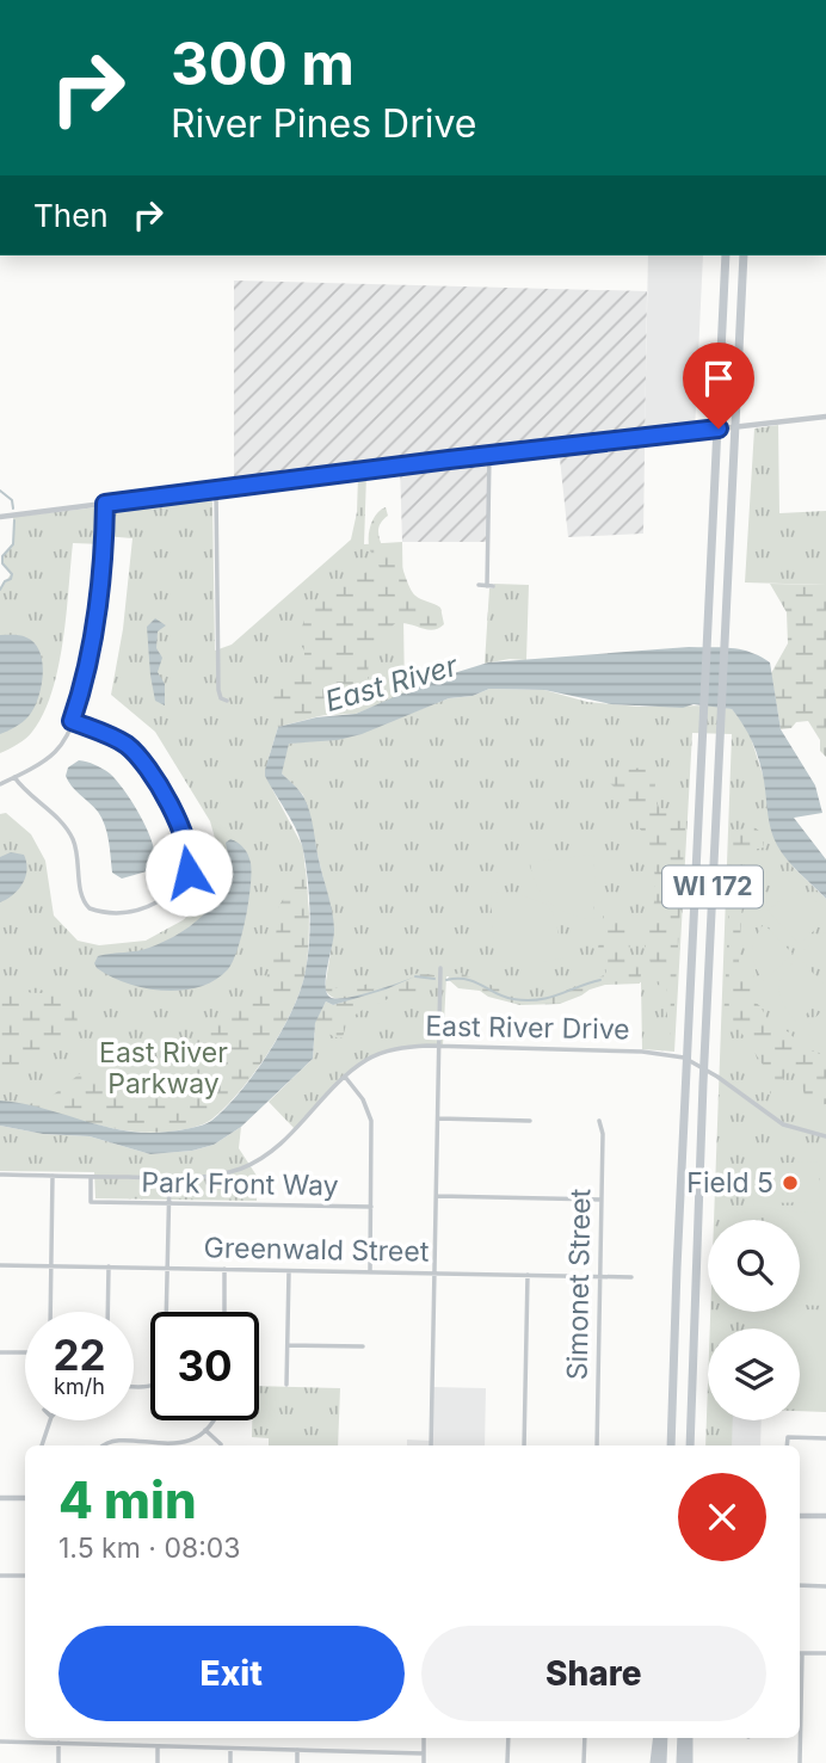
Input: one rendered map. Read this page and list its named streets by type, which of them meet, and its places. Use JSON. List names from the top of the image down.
{
  "streets": {
    "highway": ["WI 172"],
    "street": [
      "East River Drive",
      "Park Front Way",
      "Greenwald Street",
      "Simonet Street"
    ]
  },
  "crossings": [
    ["East River Drive", "Park Front Way"],
    ["Greenwald Street", "Simonet Street"]
  ],
  "water": ["East River"],
  "parks": ["East River Parkway"],
  "places": ["Field 5"],
  "page": {
    "turn": ["300 m", "River Pines Drive"],
    "then": "Then",
    "speed": "22 km/h",
    "limit": "30",
    "heading": ["4 min", "1.5 km · 08:03"],
    "buttons": ["Exit", "Share"]
  }
}
